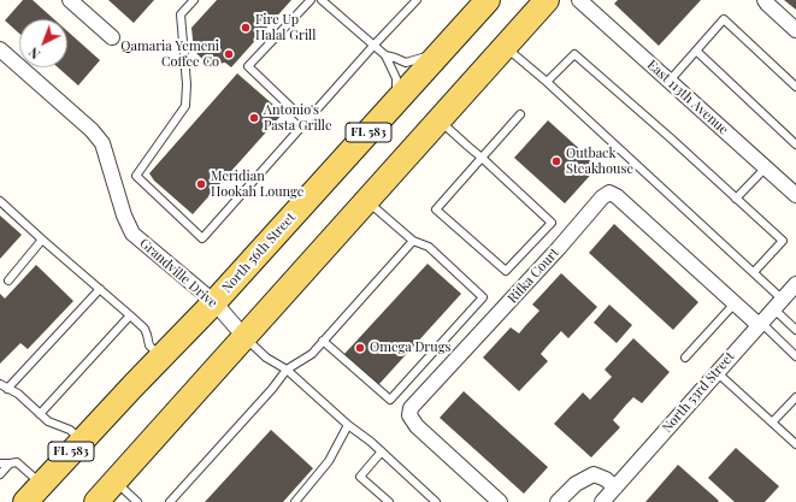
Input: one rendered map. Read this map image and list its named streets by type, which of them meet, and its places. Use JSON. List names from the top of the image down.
{
  "streets": {
    "main road": ["FL 583", "North 56th Street"],
    "street": [
      "East 113th Avenue",
      "Grandville Drive",
      "Rifka Court",
      "North 53rd Street"
    ]
  },
  "crossings": [
    ["North 56th Street", "Grandville Drive"],
    ["Rifka Court", "North 53rd Street"]
  ],
  "places": [
    "Fire Up Halal Grill",
    "Qamaria Yemeni Coffee Co",
    "Antonio's Pasta Grille",
    "Outback Steakhouse",
    "Meridian Hookah Lounge",
    "Omega Drugs"
  ],
  "north": "bottom left"
}
